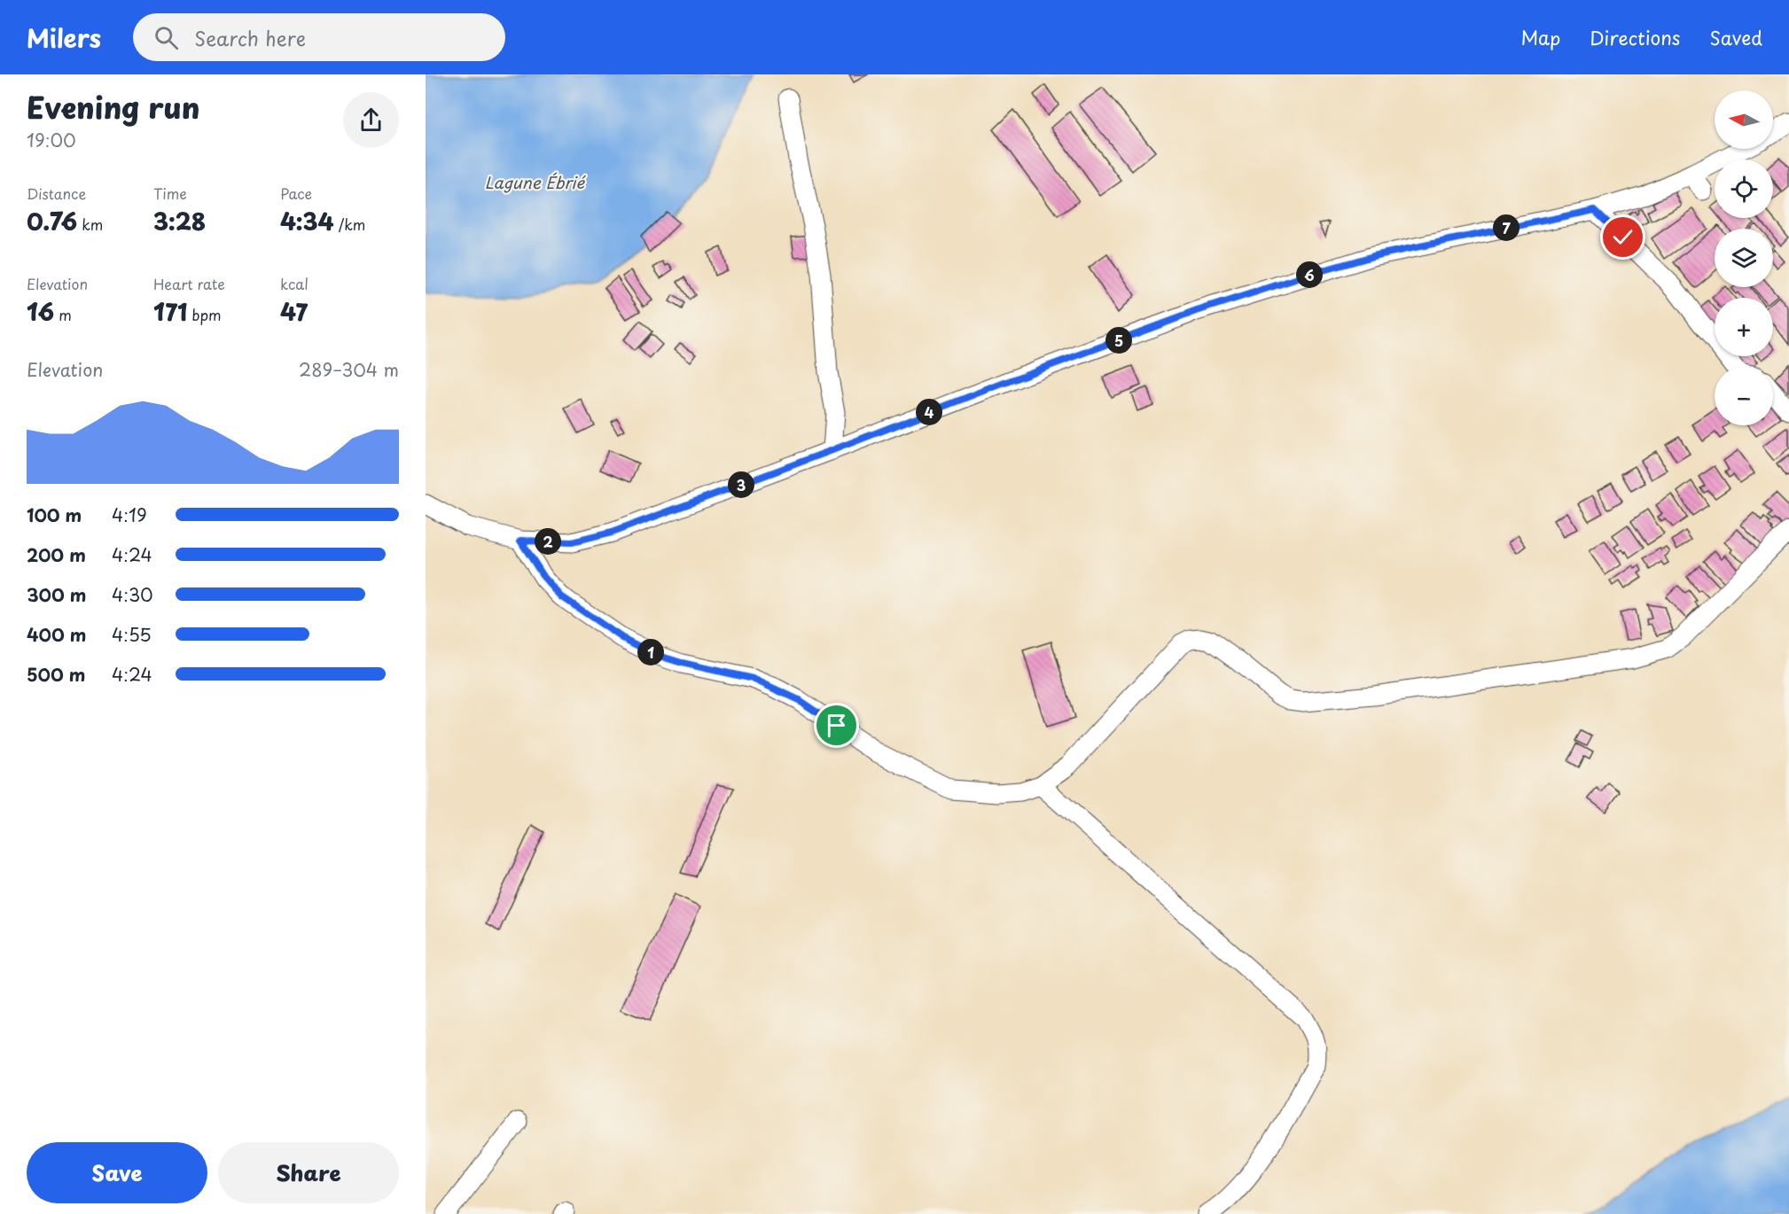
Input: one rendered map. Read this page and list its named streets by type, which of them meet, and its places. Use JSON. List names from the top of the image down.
{
  "water": ["Lagune Ébrié"],
  "north": "left",
  "page": {
    "header": "Milers",
    "search": "Search here",
    "nav": ["Map", "Directions", "Saved"],
    "heading": ["Evening run", "19:00"],
    "map_buttons": ["+", "−"],
    "stats": [
      ["Distance", "0.76 km"],
      ["Time", "3:28"],
      ["Pace", "4:34 /km"],
      ["Elevation", "16 m"],
      ["Heart rate", "171 bpm"],
      ["kcal", "47"]
    ],
    "pins": [
      "7",
      "6",
      "5",
      "4",
      "3",
      "2",
      "1"
    ],
    "chart": ["Elevation", "289–304 m"],
    "list": [
      {
        "name": "100 m",
        "note": "4:19"
      },
      {
        "name": "200 m",
        "note": "4:24"
      },
      {
        "name": "300 m",
        "note": "4:30"
      },
      {
        "name": "400 m",
        "note": "4:55"
      },
      {
        "name": "500 m",
        "note": "4:24"
      }
    ],
    "buttons": ["Save", "Share"]
  }
}
